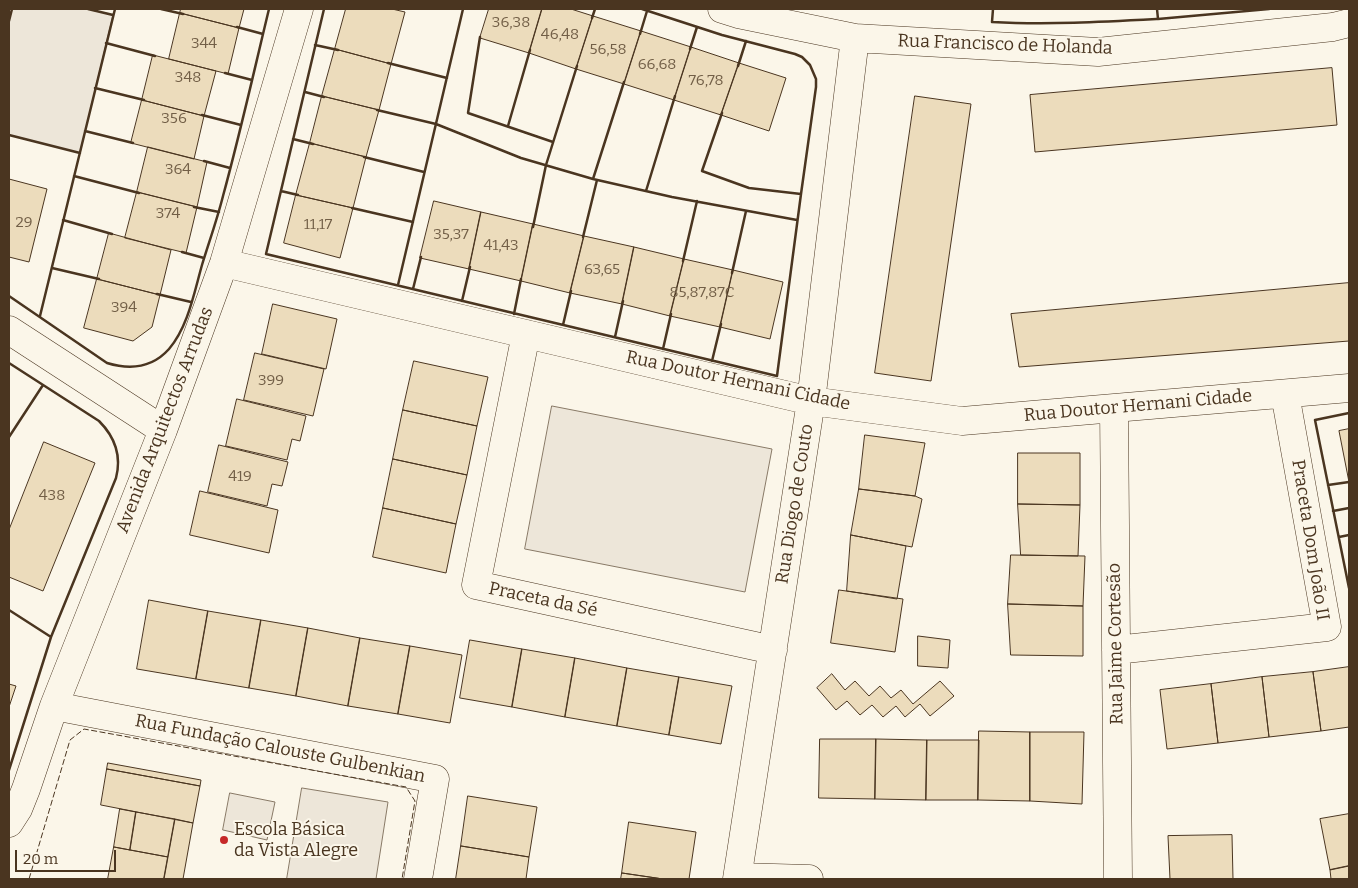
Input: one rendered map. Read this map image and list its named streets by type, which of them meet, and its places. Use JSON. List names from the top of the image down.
{
  "streets": {
    "street": [
      "Rua Francisco de Holanda",
      "Rua Doutor Hernani Cidade",
      "Avenida Arquitectos Arrudas",
      "Rua Diogo de Couto",
      "Praceta Dom João II",
      "Praceta da Sé",
      "Rua Jaime Cortesão",
      "Rua Fundação Calouste Gulbenkian"
    ]
  },
  "crossings": [
    ["Rua Francisco de Holanda", "Rua Diogo de Couto"],
    ["Rua Doutor Hernani Cidade", "Avenida Arquitectos Arrudas"],
    ["Rua Doutor Hernani Cidade", "Rua Diogo de Couto"],
    ["Rua Doutor Hernani Cidade", "Praceta Dom João II"],
    ["Rua Doutor Hernani Cidade", "Praceta da Sé"],
    ["Rua Doutor Hernani Cidade", "Rua Jaime Cortesão"],
    ["Avenida Arquitectos Arrudas", "Rua Fundação Calouste Gulbenkian"],
    ["Rua Diogo de Couto", "Praceta da Sé"],
    ["Praceta Dom João II", "Rua Jaime Cortesão"]
  ],
  "places": ["Escola Básica da Vista Alegre"],
  "house_numbers": [
    "36,38",
    "46,48",
    "344",
    "56,58",
    "66,68",
    "348",
    "76,78",
    "356",
    "364",
    "374",
    "29",
    "11,17",
    "35,37",
    "41,43",
    "63,65",
    "85,87,87C",
    "394",
    "399",
    "419",
    "438"
  ],
  "scale_bar": "20 m"
}
